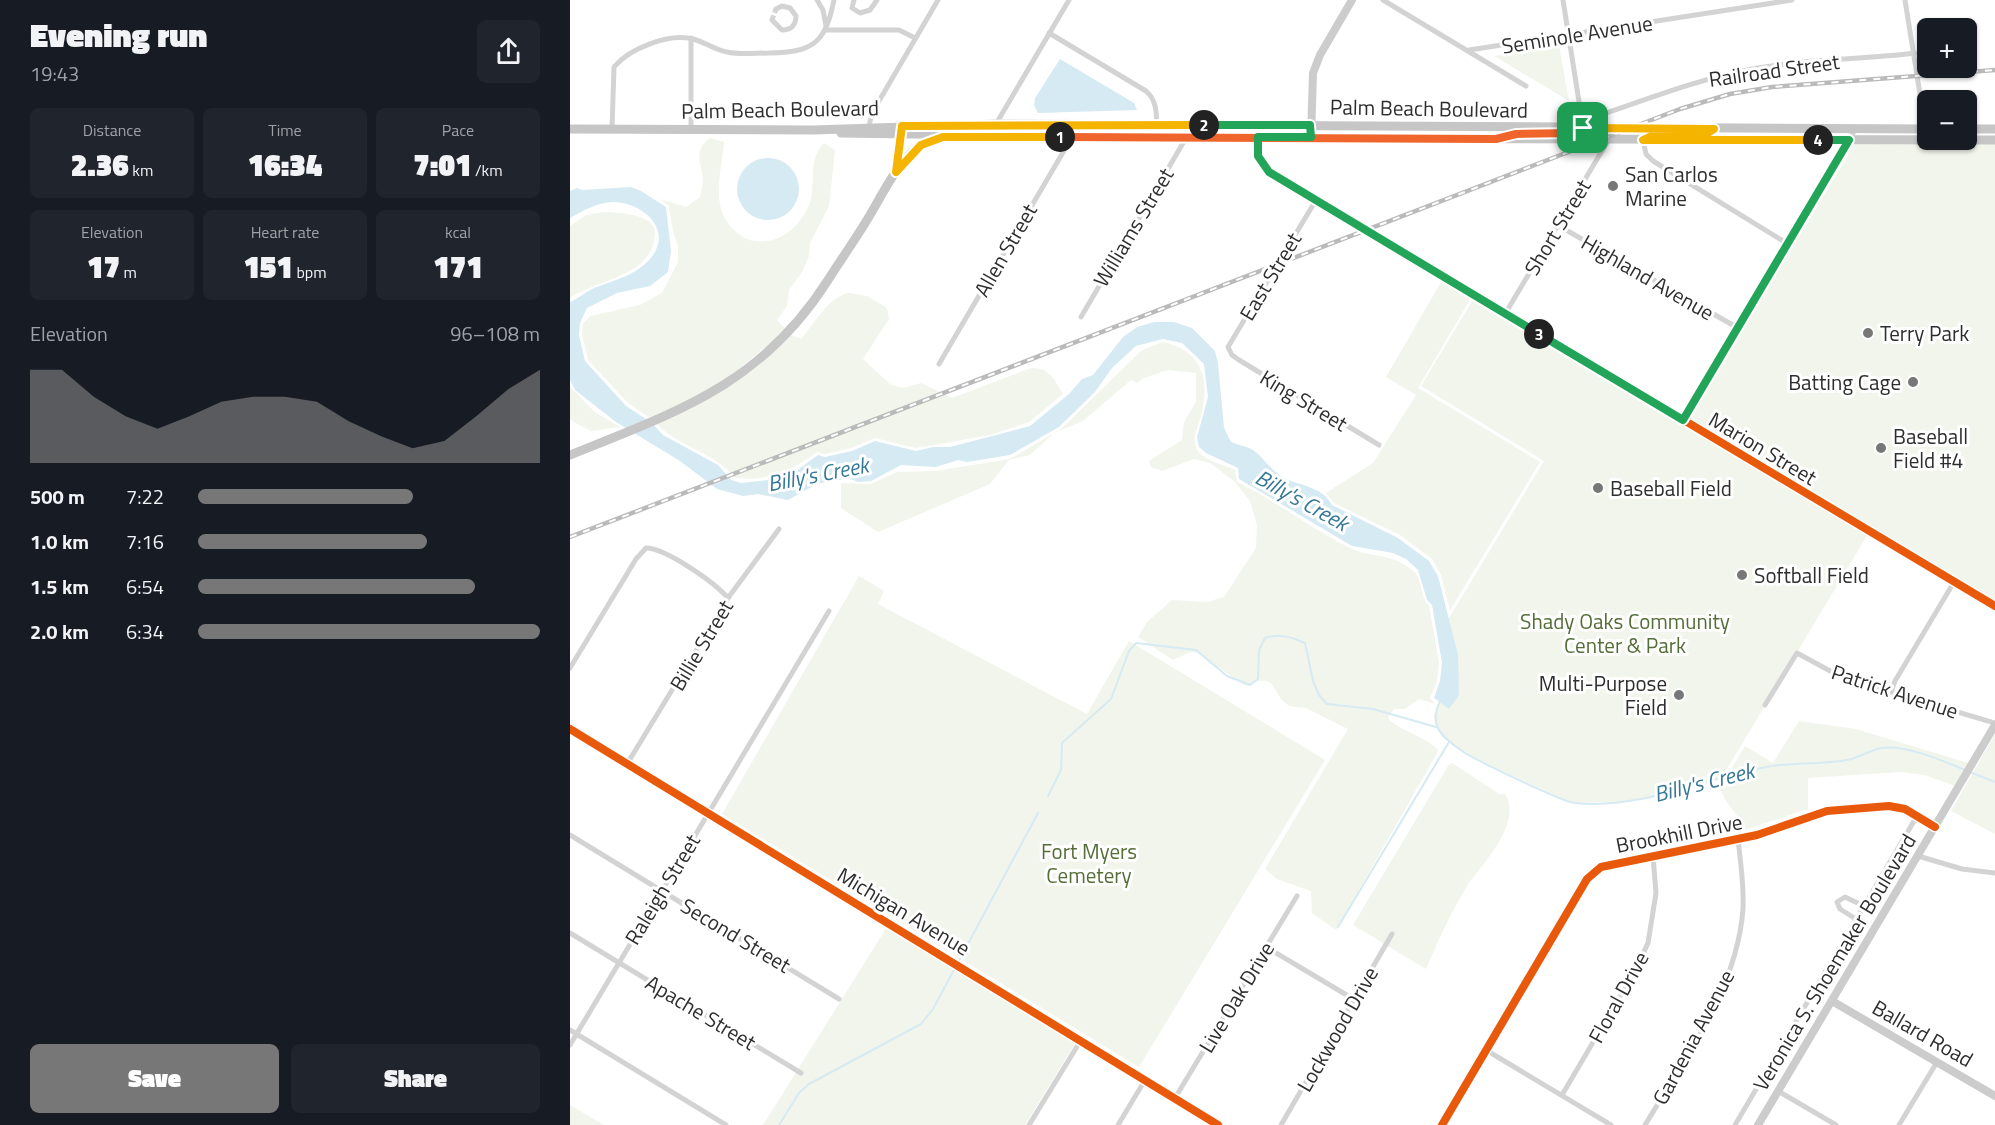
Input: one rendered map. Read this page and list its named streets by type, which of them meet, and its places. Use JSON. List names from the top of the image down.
{
  "streets": {
    "main road": ["Palm Beach Boulevard"],
    "street": [
      "Seminole Avenue",
      "Railroad Street",
      "Williams Street",
      "Short Street",
      "Allen Street",
      "East Street",
      "Highland Avenue",
      "King Street",
      "Marion Street",
      "Billie Street",
      "Patrick Avenue",
      "Brookhill Drive",
      "Raleigh Street",
      "Michigan Avenue",
      "Second Street",
      "Veronica S. Shoemaker Boulevard",
      "Live Oak Drive",
      "Floral Drive",
      "Apache Street",
      "Lockwood Drive",
      "Ballard Road",
      "Gardenia Avenue"
    ]
  },
  "crossings": [
    ["Palm Beach Boulevard", "Williams Street"],
    ["Palm Beach Boulevard", "Short Street"],
    ["Palm Beach Boulevard", "Allen Street"],
    ["Palm Beach Boulevard", "Marion Street"],
    ["Short Street", "Highland Avenue"],
    ["Short Street", "Marion Street"],
    ["East Street", "King Street"],
    ["East Street", "Marion Street"],
    ["Billie Street", "Michigan Avenue"],
    ["Patrick Avenue", "Veronica S. Shoemaker Boulevard"],
    ["Brookhill Drive", "Veronica S. Shoemaker Boulevard"],
    ["Brookhill Drive", "Floral Drive"],
    ["Brookhill Drive", "Gardenia Avenue"],
    ["Raleigh Street", "Michigan Avenue"],
    ["Raleigh Street", "Second Street"],
    ["Raleigh Street", "Apache Street"],
    ["Michigan Avenue", "Live Oak Drive"],
    ["Veronica S. Shoemaker Boulevard", "Ballard Road"]
  ],
  "water": ["Billy's Creek"],
  "parks": ["Shady Oaks Community Center & Park", "Fort Myers Cemetery"],
  "places": [
    "San Carlos Marine",
    "Terry Park",
    "Batting Cage",
    "Baseball Field #4",
    "Baseball Field",
    "Softball Field",
    "Multi-Purpose Field"
  ],
  "page": {
    "heading": ["Evening run", "19:43"],
    "map_buttons": ["+", "−"],
    "stats": [
      ["Distance", "2.36 km"],
      ["Time", "16:34"],
      ["Pace", "7:01 /km"],
      ["Elevation", "17 m"],
      ["Heart rate", "151 bpm"],
      ["kcal", "171"]
    ],
    "pins": [
      "2",
      "1",
      "4",
      "3"
    ],
    "chart": ["Elevation", "96–108 m"],
    "list": [
      {
        "name": "500 m",
        "note": "7:22"
      },
      {
        "name": "1.0 km",
        "note": "7:16"
      },
      {
        "name": "1.5 km",
        "note": "6:54"
      },
      {
        "name": "2.0 km",
        "note": "6:34"
      }
    ],
    "buttons": ["Save", "Share"]
  }
}
